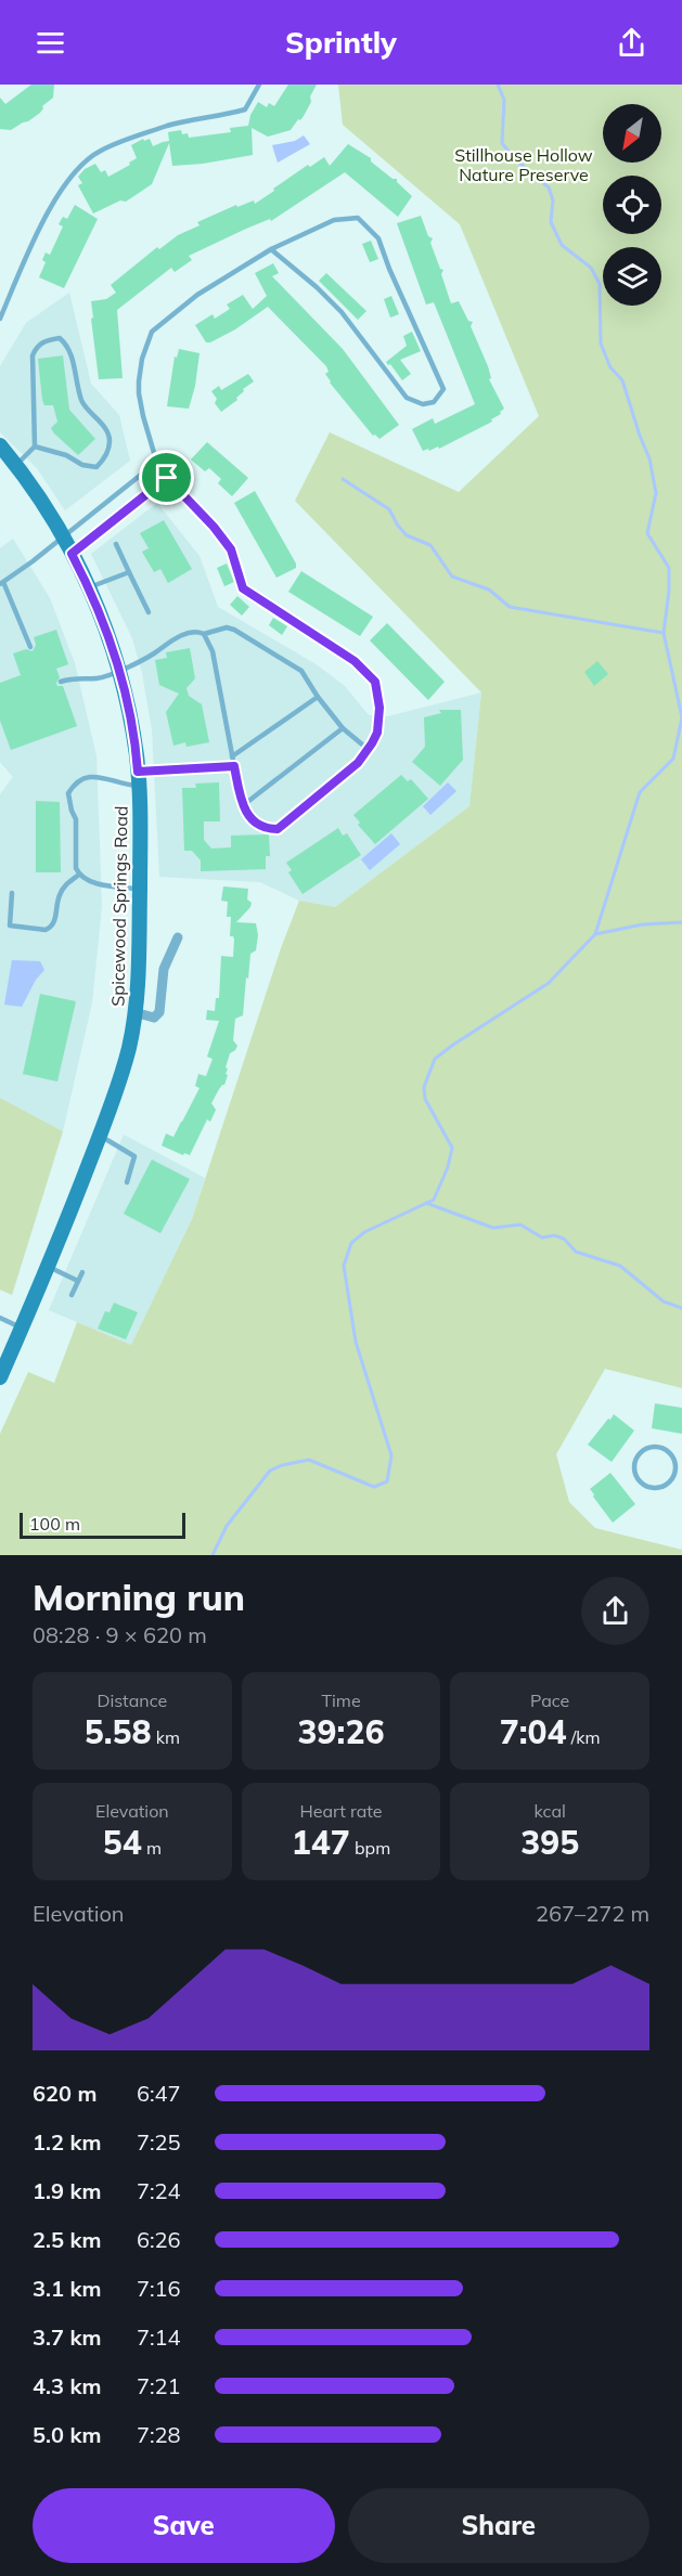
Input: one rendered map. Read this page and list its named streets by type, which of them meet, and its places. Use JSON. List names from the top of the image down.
{
  "streets": {
    "main road": ["Spicewood Springs Road"]
  },
  "parks": ["Stillhouse Hollow Nature Preserve"],
  "scale_bar": "100 m",
  "north": "bottom left",
  "page": {
    "header": "Sprintly",
    "scale": "100 m",
    "heading": ["Morning run", "08:28 · 9 × 620 m"],
    "stats": [
      ["Distance", "5.58 km"],
      ["Time", "39:26"],
      ["Pace", "7:04 /km"],
      ["Elevation", "54 m"],
      ["Heart rate", "147 bpm"],
      ["kcal", "395"]
    ],
    "chart": ["Elevation", "267–272 m"],
    "list": [
      {
        "name": "620 m",
        "note": "6:47"
      },
      {
        "name": "1.2 km",
        "note": "7:25"
      },
      {
        "name": "1.9 km",
        "note": "7:24"
      },
      {
        "name": "2.5 km",
        "note": "6:26"
      },
      {
        "name": "3.1 km",
        "note": "7:16"
      },
      {
        "name": "3.7 km",
        "note": "7:14"
      },
      {
        "name": "4.3 km",
        "note": "7:21"
      },
      {
        "name": "5.0 km",
        "note": "7:28"
      }
    ],
    "buttons": ["Save", "Share"]
  }
}
